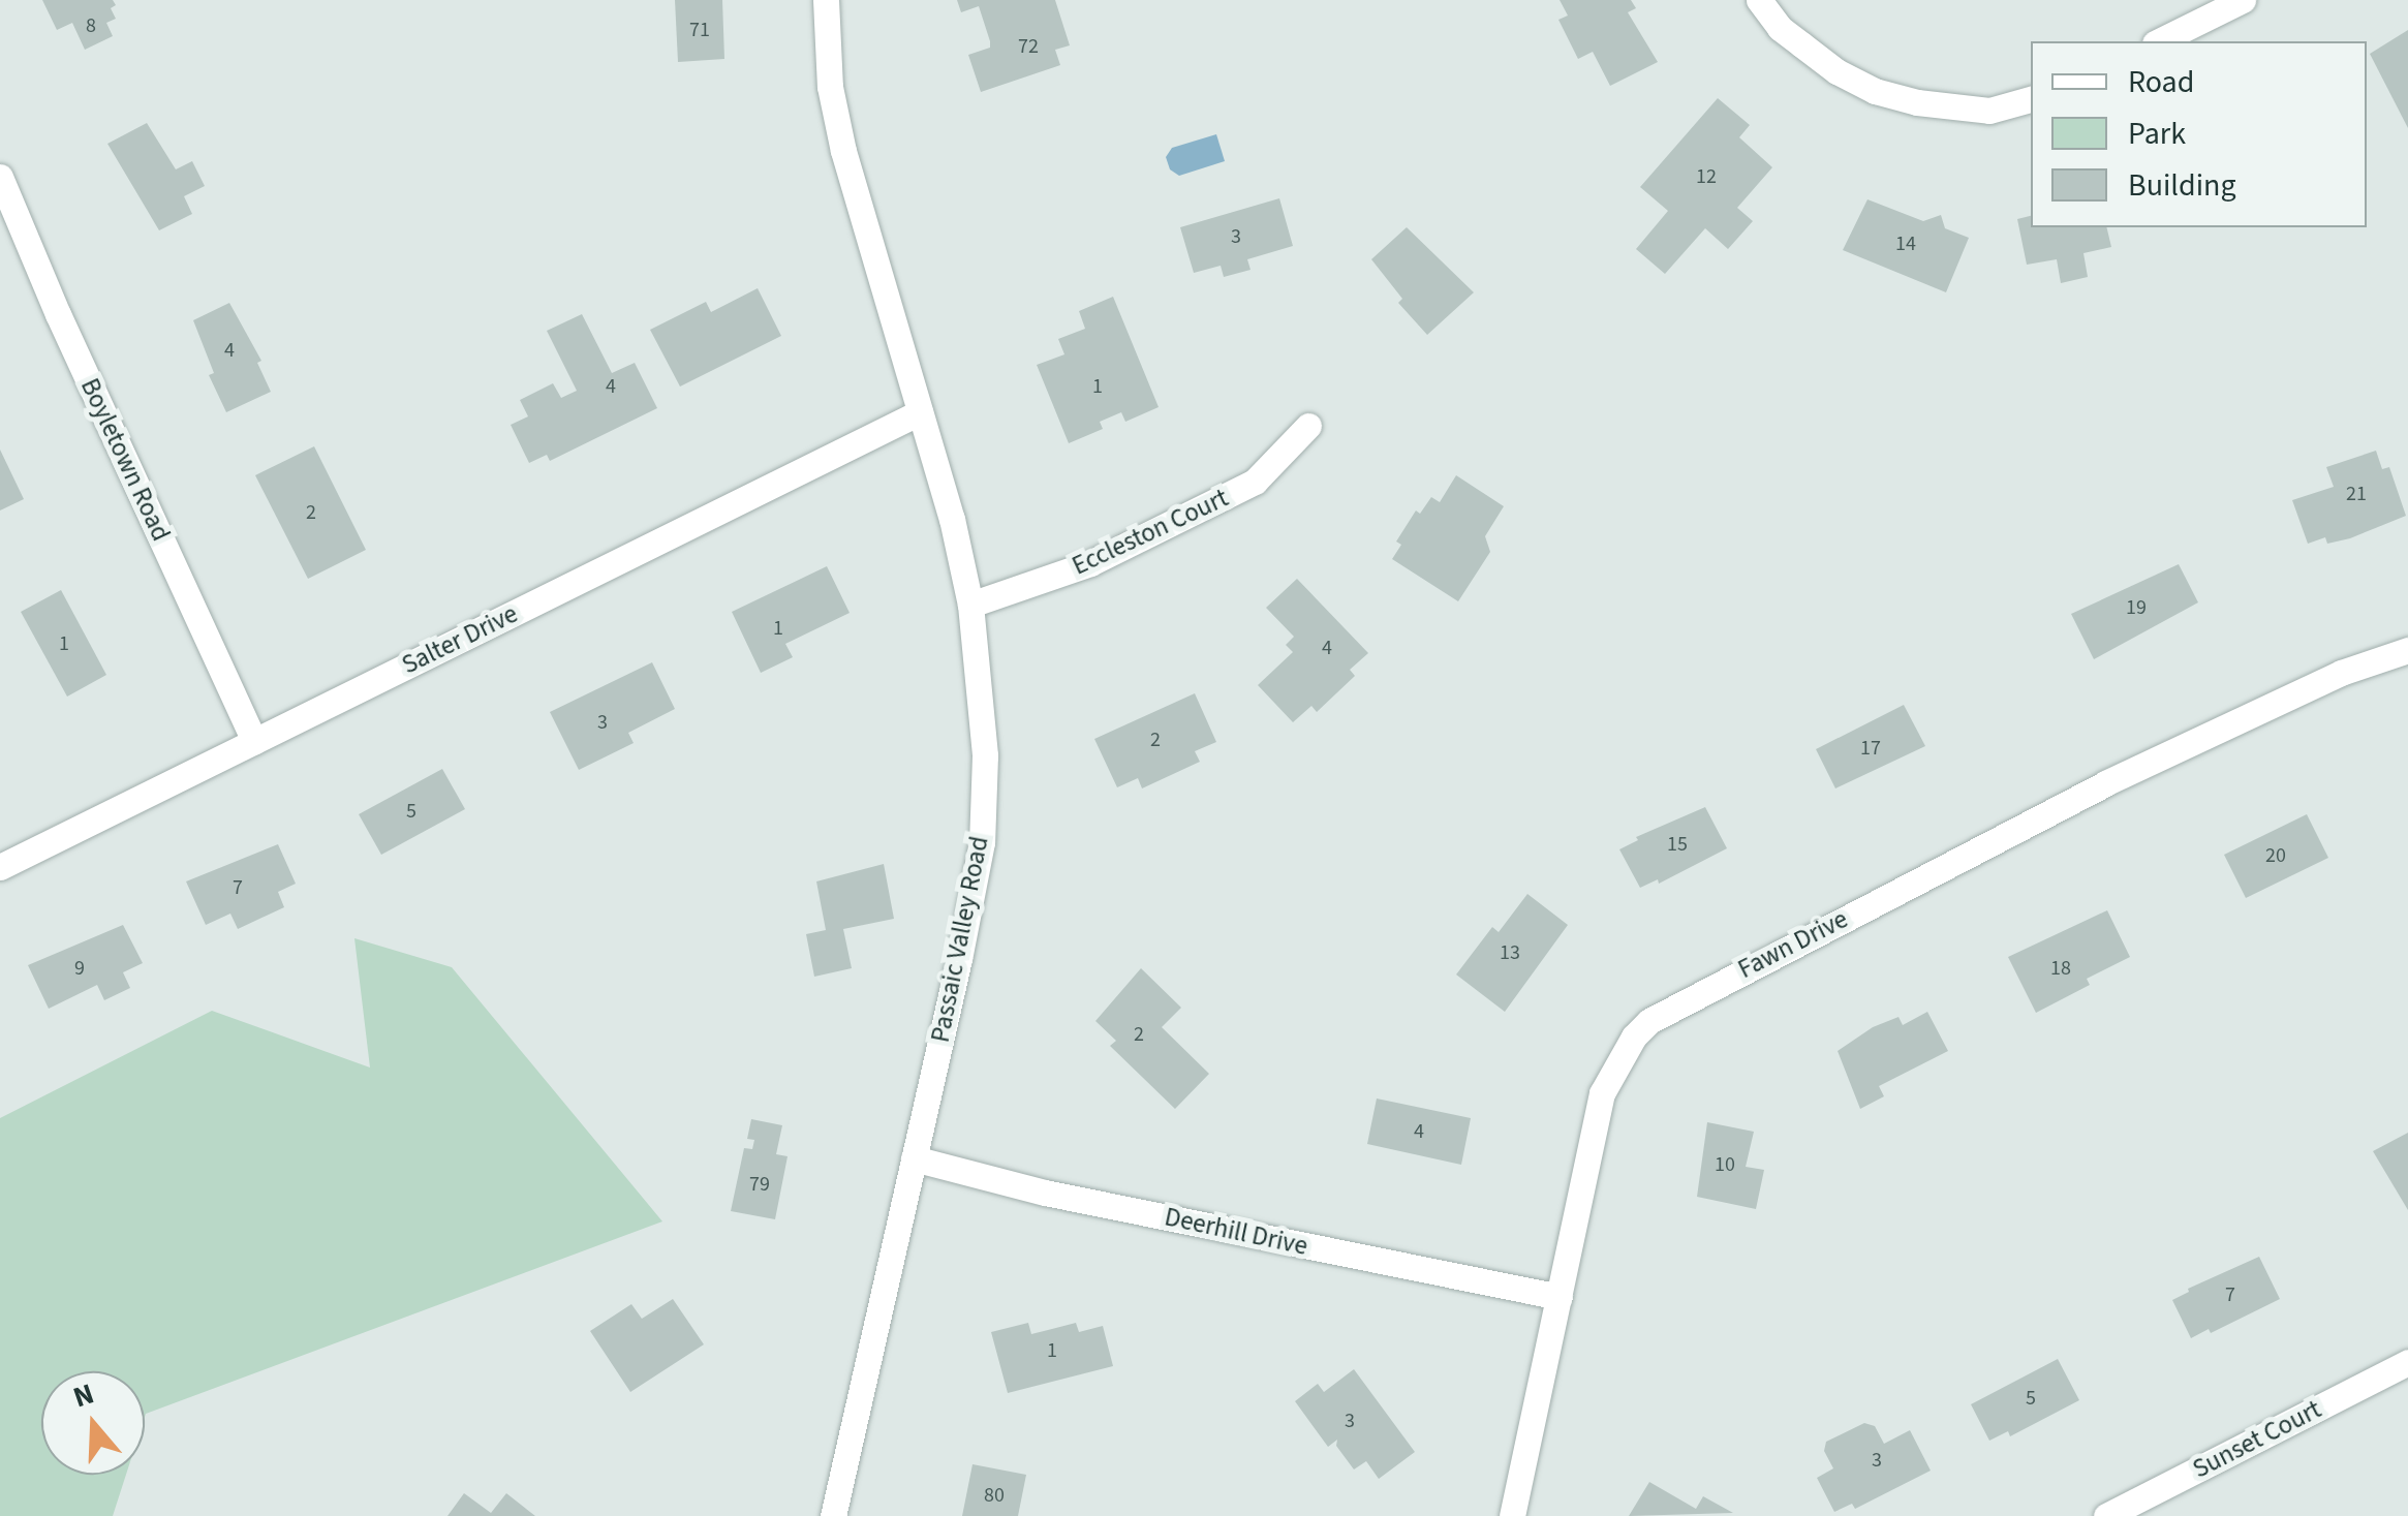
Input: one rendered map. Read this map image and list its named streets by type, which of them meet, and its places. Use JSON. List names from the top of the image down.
{
  "streets": {
    "street": [
      "Boyletown Road",
      "Eccleston Court",
      "Salter Drive",
      "Passaic Valley Road",
      "Fawn Drive",
      "Deerhill Drive",
      "Sunset Court"
    ]
  },
  "crossings": [
    ["Boyletown Road", "Salter Drive"],
    ["Eccleston Court", "Passaic Valley Road"],
    ["Salter Drive", "Passaic Valley Road"],
    ["Passaic Valley Road", "Deerhill Drive"],
    ["Fawn Drive", "Deerhill Drive"]
  ],
  "house_numbers": [
    "8",
    "71",
    "72",
    "12",
    "3",
    "14",
    "4",
    "4",
    "1",
    "21",
    "2",
    "19",
    "1",
    "1",
    "4",
    "3",
    "2",
    "17",
    "5",
    "15",
    "20",
    "7",
    "13",
    "9",
    "18",
    "2",
    "4",
    "10",
    "79",
    "7",
    "1",
    "5",
    "3",
    "3",
    "80"
  ],
  "legend": ["Road", "Park", "Building"],
  "north": "top"
}
